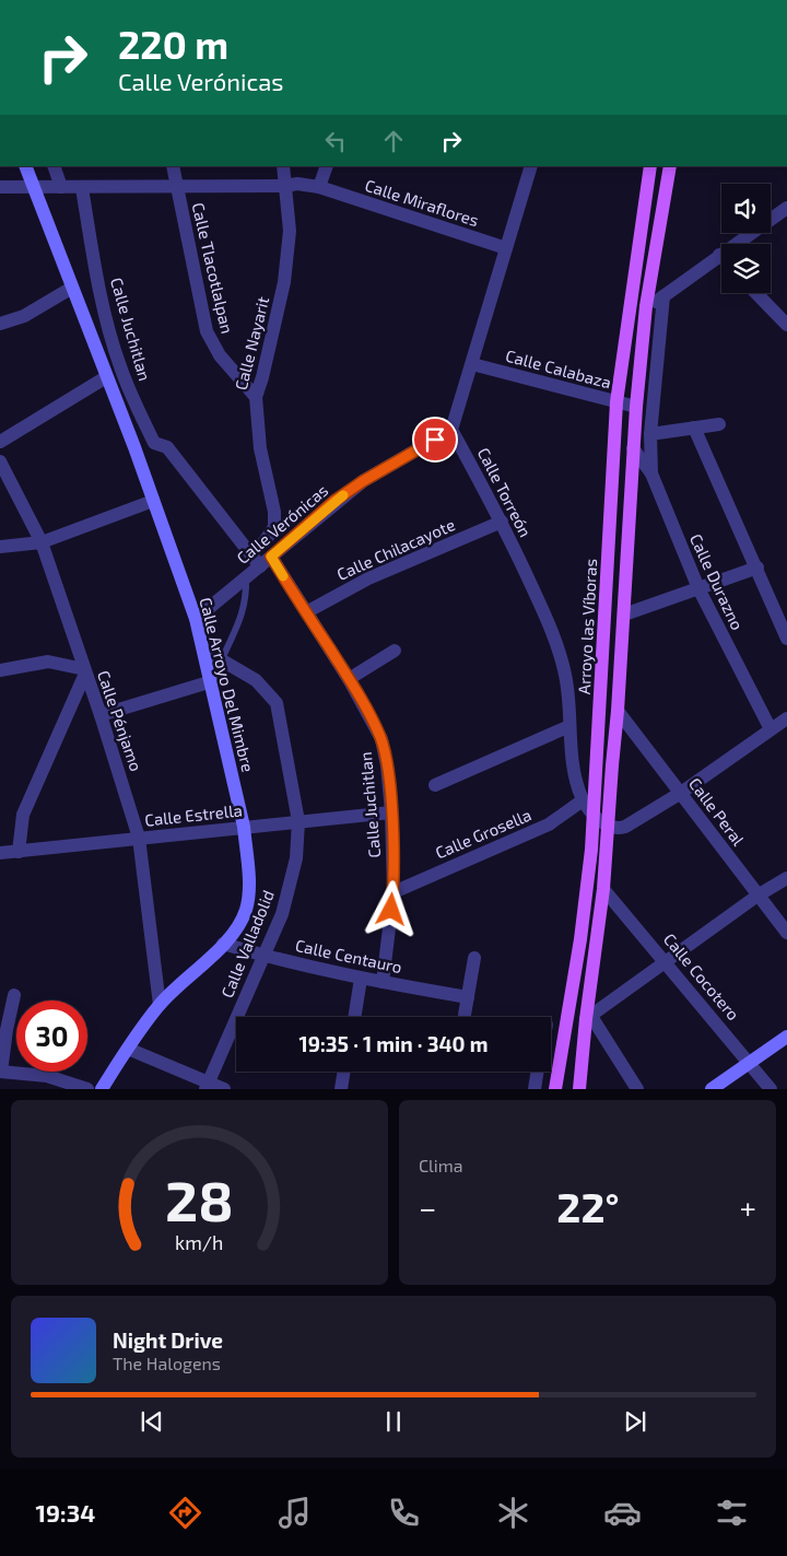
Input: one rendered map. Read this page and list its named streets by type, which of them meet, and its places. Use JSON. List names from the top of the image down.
{
  "streets": {
    "main road": ["Arroyo las Víboras"],
    "street": [
      "Calle Miraflores",
      "Calle Tlacotlalpan",
      "Calle Juchitlan",
      "Calle Nayarit",
      "Calle Calabaza",
      "Calle Torreón",
      "Calle Verónicas",
      "Calle Chilacayote",
      "Calle Durazno",
      "Calle Arroyo Del Mimbre",
      "Calle Pénjamo",
      "Calle Peral",
      "Calle Estrella",
      "Calle Grosella",
      "Calle Valladolid",
      "Calle Centauro",
      "Calle Cocotero"
    ]
  },
  "crossings": [
    ["Calle Miraflores", "Calle Tlacotlalpan"],
    ["Calle Miraflores", "Calle Juchitlan"],
    ["Calle Miraflores", "Calle Nayarit"],
    ["Calle Miraflores", "Calle Arroyo Del Mimbre"],
    ["Calle Tlacotlalpan", "Calle Nayarit"],
    ["Calle Juchitlan", "Calle Nayarit"],
    ["Calle Juchitlan", "Calle Verónicas"],
    ["Calle Juchitlan", "Calle Chilacayote"],
    ["Calle Juchitlan", "Calle Estrella"],
    ["Calle Juchitlan", "Calle Grosella"],
    ["Calle Juchitlan", "Calle Centauro"],
    ["Calle Calabaza", "Arroyo las Víboras"],
    ["Calle Torreón", "Calle Verónicas"],
    ["Calle Torreón", "Calle Chilacayote"],
    ["Calle Torreón", "Arroyo las Víboras"],
    ["Calle Torreón", "Calle Grosella"],
    ["Calle Verónicas", "Calle Arroyo Del Mimbre"],
    ["Calle Arroyo Del Mimbre", "Calle Pénjamo"],
    ["Calle Arroyo Del Mimbre", "Calle Estrella"],
    ["Calle Arroyo Del Mimbre", "Calle Valladolid"],
    ["Calle Arroyo Del Mimbre", "Calle Centauro"],
    ["Calle Pénjamo", "Calle Estrella"],
    ["Calle Estrella", "Calle Valladolid"],
    ["Calle Valladolid", "Calle Centauro"]
  ],
  "page": {
    "turn": ["220 m", "Calle Verónicas"],
    "limit": "30",
    "trip": "19:35 · 1 min · 340 m",
    "tile": "Clima",
    "heat": ["−", "22°", "+"],
    "song": ["Night Drive", "The Halogens"],
    "tabs": "19:34",
    "gauge": ["28", "km/h"]
  }
}
